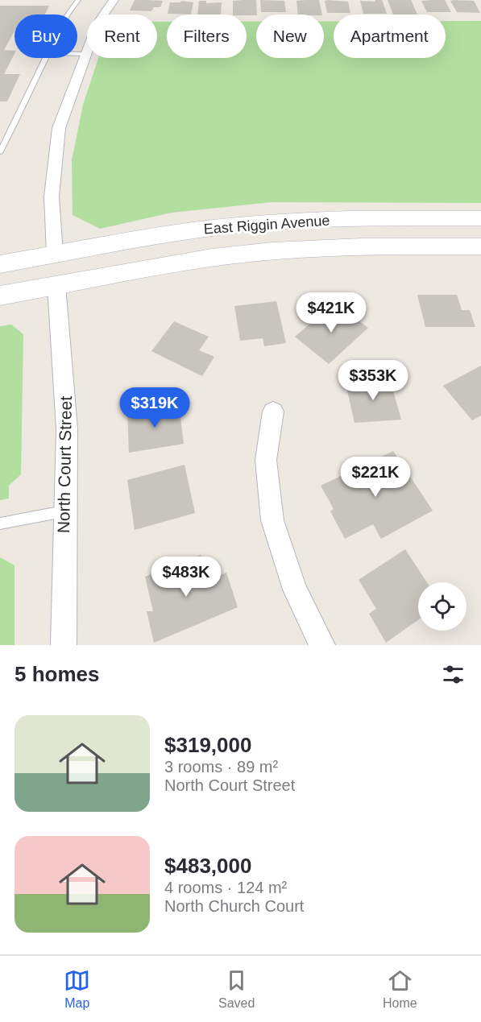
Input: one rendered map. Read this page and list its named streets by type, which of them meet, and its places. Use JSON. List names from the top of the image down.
{
  "streets": {
    "main road": ["East Riggin Avenue"],
    "street": ["North Court Street"]
  },
  "crossings": [
    ["East Riggin Avenue", "North Court Street"]
  ],
  "page": {
    "chip": [
      "Buy",
      "Rent",
      "Filters",
      "New",
      "Apartment"
    ],
    "price": [
      "$421K",
      "$353K",
      "$319K",
      "$221K",
      "$483K"
    ],
    "heading": "5 homes",
    "list": [
      {
        "name": "$319,000",
        "note": "3 rooms · 89 m² · North Court Street"
      },
      {
        "name": "$483,000",
        "note": "4 rooms · 124 m² · North Church Court"
      }
    ],
    "tabs": ["Map", "Saved", "Home"]
  }
}
